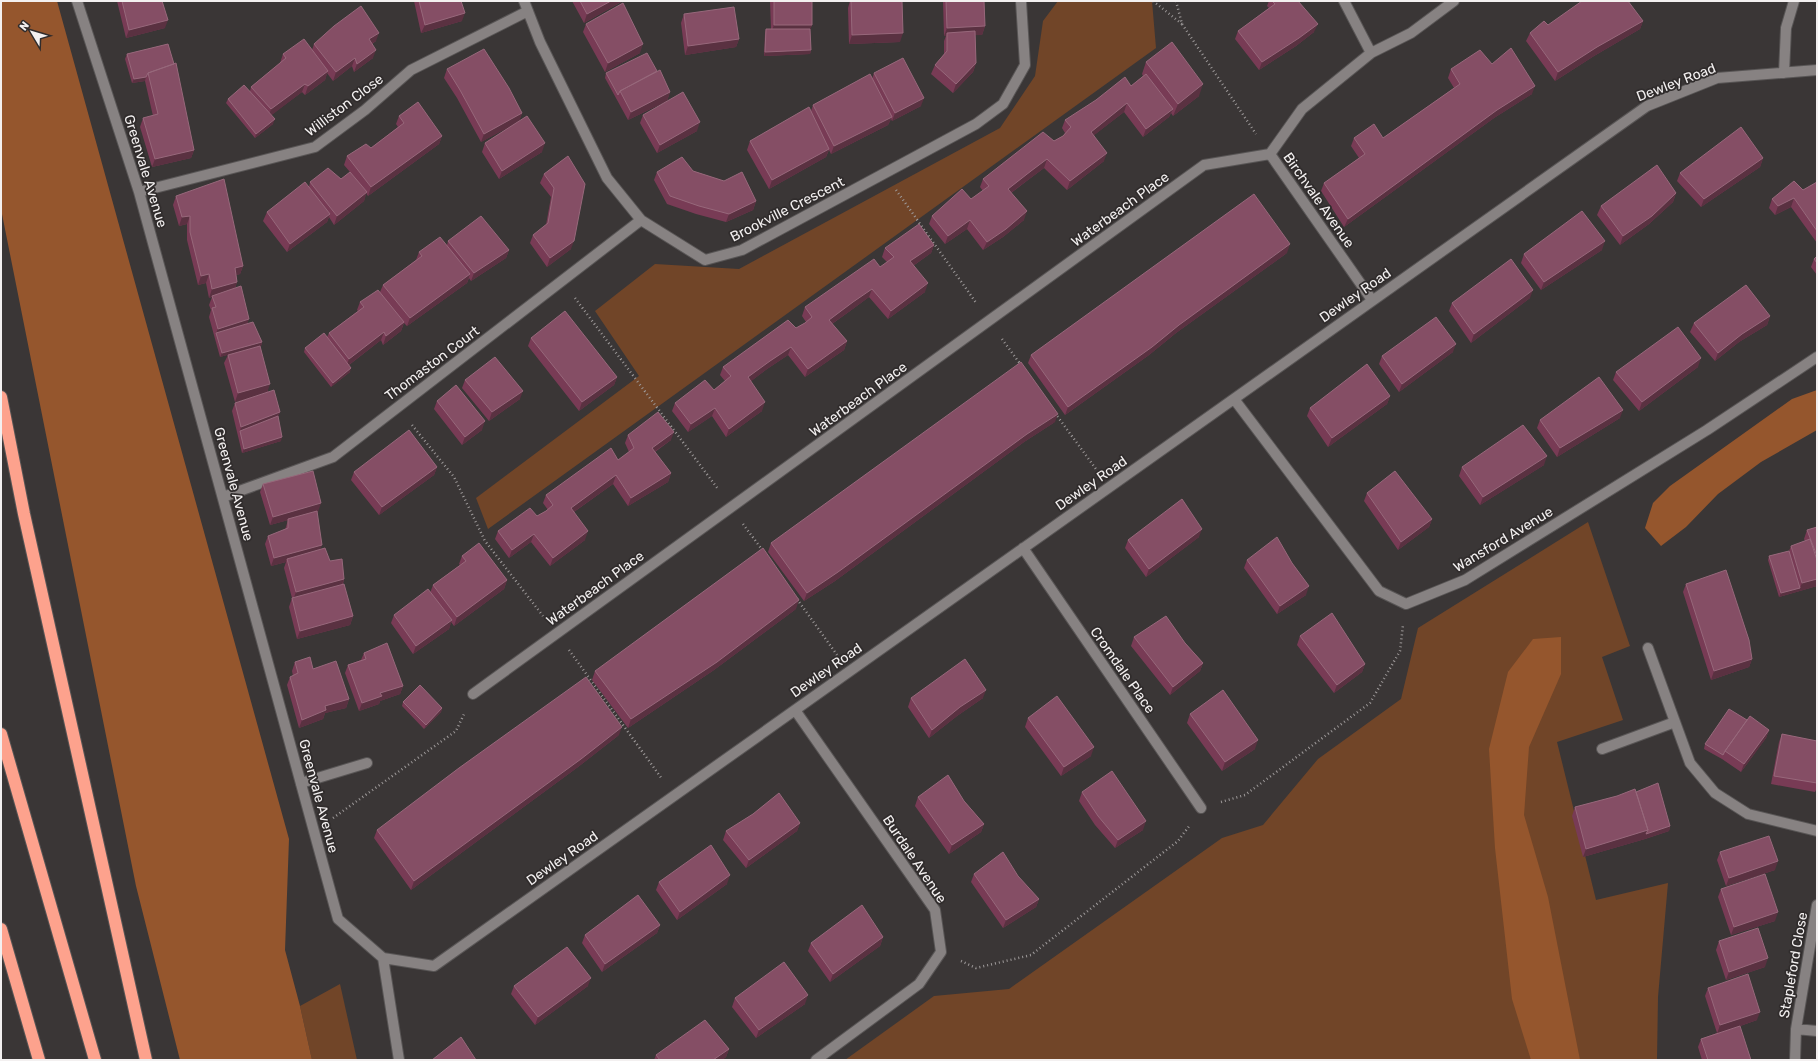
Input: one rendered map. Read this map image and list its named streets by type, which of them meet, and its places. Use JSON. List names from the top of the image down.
{
  "streets": {
    "street": [
      "Dewley Road",
      "Williston Close",
      "Greenvale Avenue",
      "Birchvale Avenue",
      "Brookville Crescent",
      "Waterbeach Place",
      "Thomaston Court",
      "Wansford Avenue",
      "Cromdale Place",
      "Burdale Avenue",
      "Stapleford Close"
    ]
  },
  "crossings": [
    ["Dewley Road", "Greenvale Avenue"],
    ["Dewley Road", "Birchvale Avenue"],
    ["Dewley Road", "Wansford Avenue"],
    ["Dewley Road", "Cromdale Place"],
    ["Dewley Road", "Burdale Avenue"],
    ["Williston Close", "Greenvale Avenue"],
    ["Williston Close", "Brookville Crescent"],
    ["Greenvale Avenue", "Thomaston Court"],
    ["Birchvale Avenue", "Waterbeach Place"],
    ["Brookville Crescent", "Thomaston Court"]
  ],
  "north": "top left"
}
